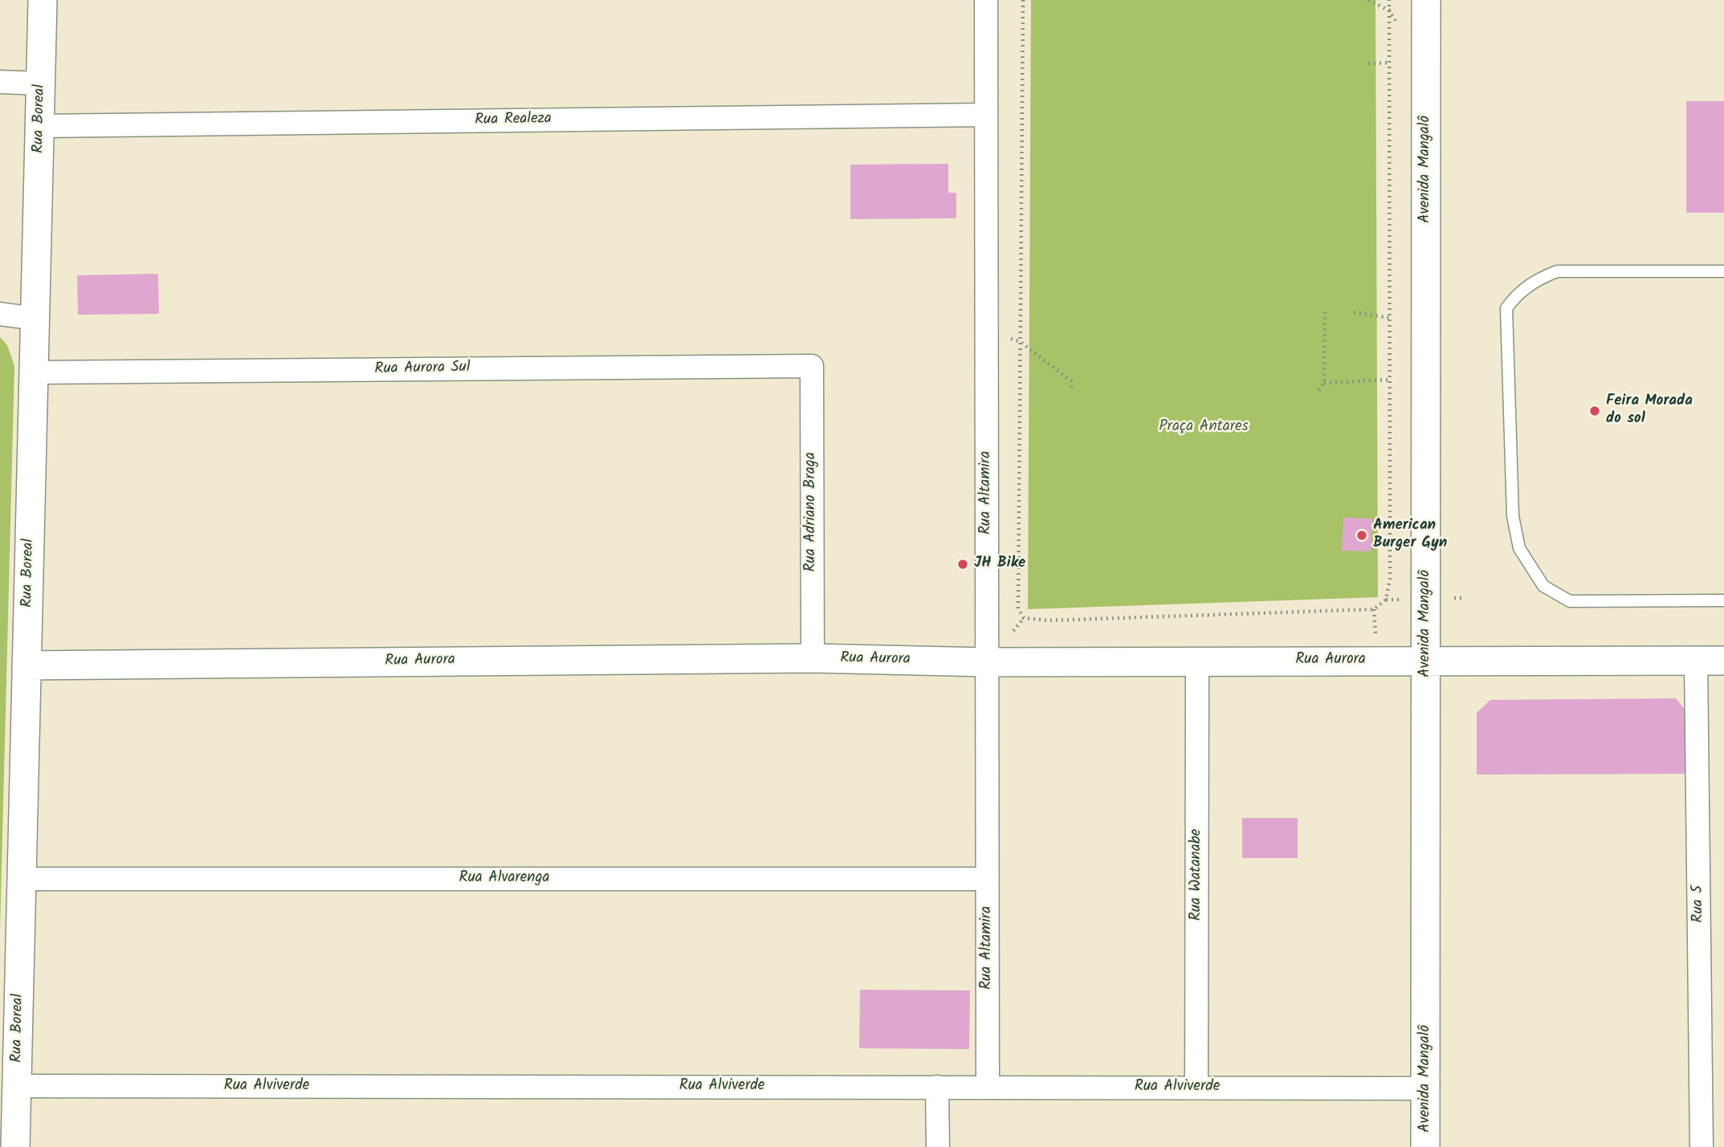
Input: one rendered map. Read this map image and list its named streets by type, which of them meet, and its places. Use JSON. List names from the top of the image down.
{
  "streets": {
    "street": [
      "Rua Boreal",
      "Rua Realeza",
      "Avenida Mangalô",
      "Rua Aurora Sul",
      "Rua Altamira",
      "Rua Adriano Braga",
      "Rua Aurora",
      "Rua Watanabe",
      "Rua Alvarenga",
      "Rua 5",
      "Rua Alviverde"
    ]
  },
  "crossings": [
    ["Rua Boreal", "Rua Realeza"],
    ["Rua Boreal", "Rua Aurora Sul"],
    ["Rua Boreal", "Rua Aurora"],
    ["Rua Boreal", "Rua Alvarenga"],
    ["Rua Boreal", "Rua Alviverde"],
    ["Rua Realeza", "Rua Altamira"],
    ["Avenida Mangalô", "Rua Aurora"],
    ["Avenida Mangalô", "Rua Alviverde"],
    ["Rua Aurora Sul", "Rua Adriano Braga"],
    ["Rua Altamira", "Rua Aurora"],
    ["Rua Altamira", "Rua Alvarenga"],
    ["Rua Altamira", "Rua Alviverde"],
    ["Rua Adriano Braga", "Rua Aurora"],
    ["Rua Aurora", "Rua Watanabe"],
    ["Rua Aurora", "Rua 5"],
    ["Rua Watanabe", "Rua Alviverde"]
  ],
  "parks": ["Praça Antares"],
  "places": ["Feira Morada do sol", "American Burger Gyn", "JH Bike"]
}
